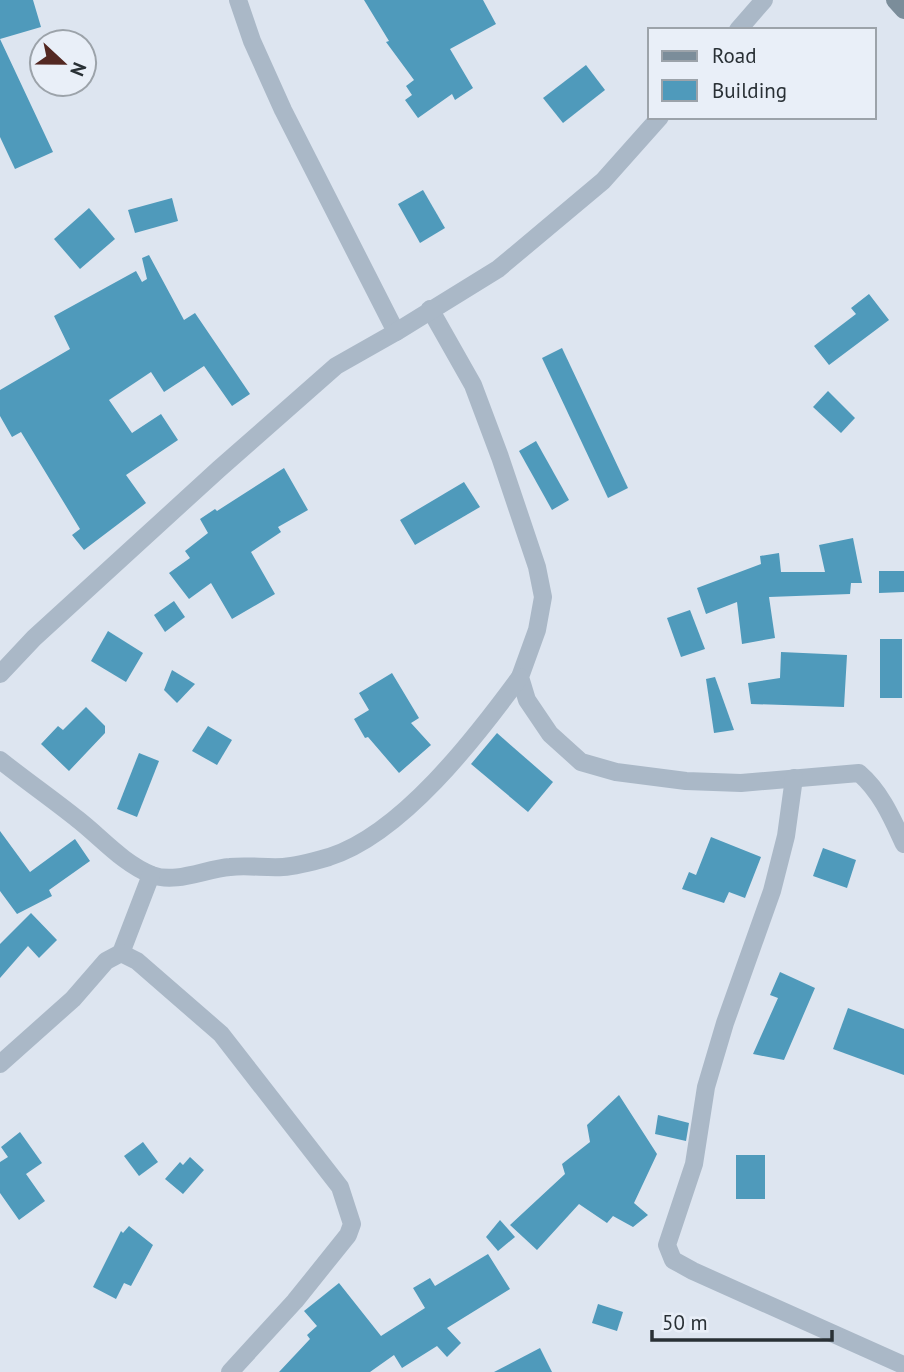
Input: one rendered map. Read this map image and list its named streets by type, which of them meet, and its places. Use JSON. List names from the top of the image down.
{
  "legend": ["Road", "Building"],
  "scale_bar": "50 m",
  "north": "right"
}
